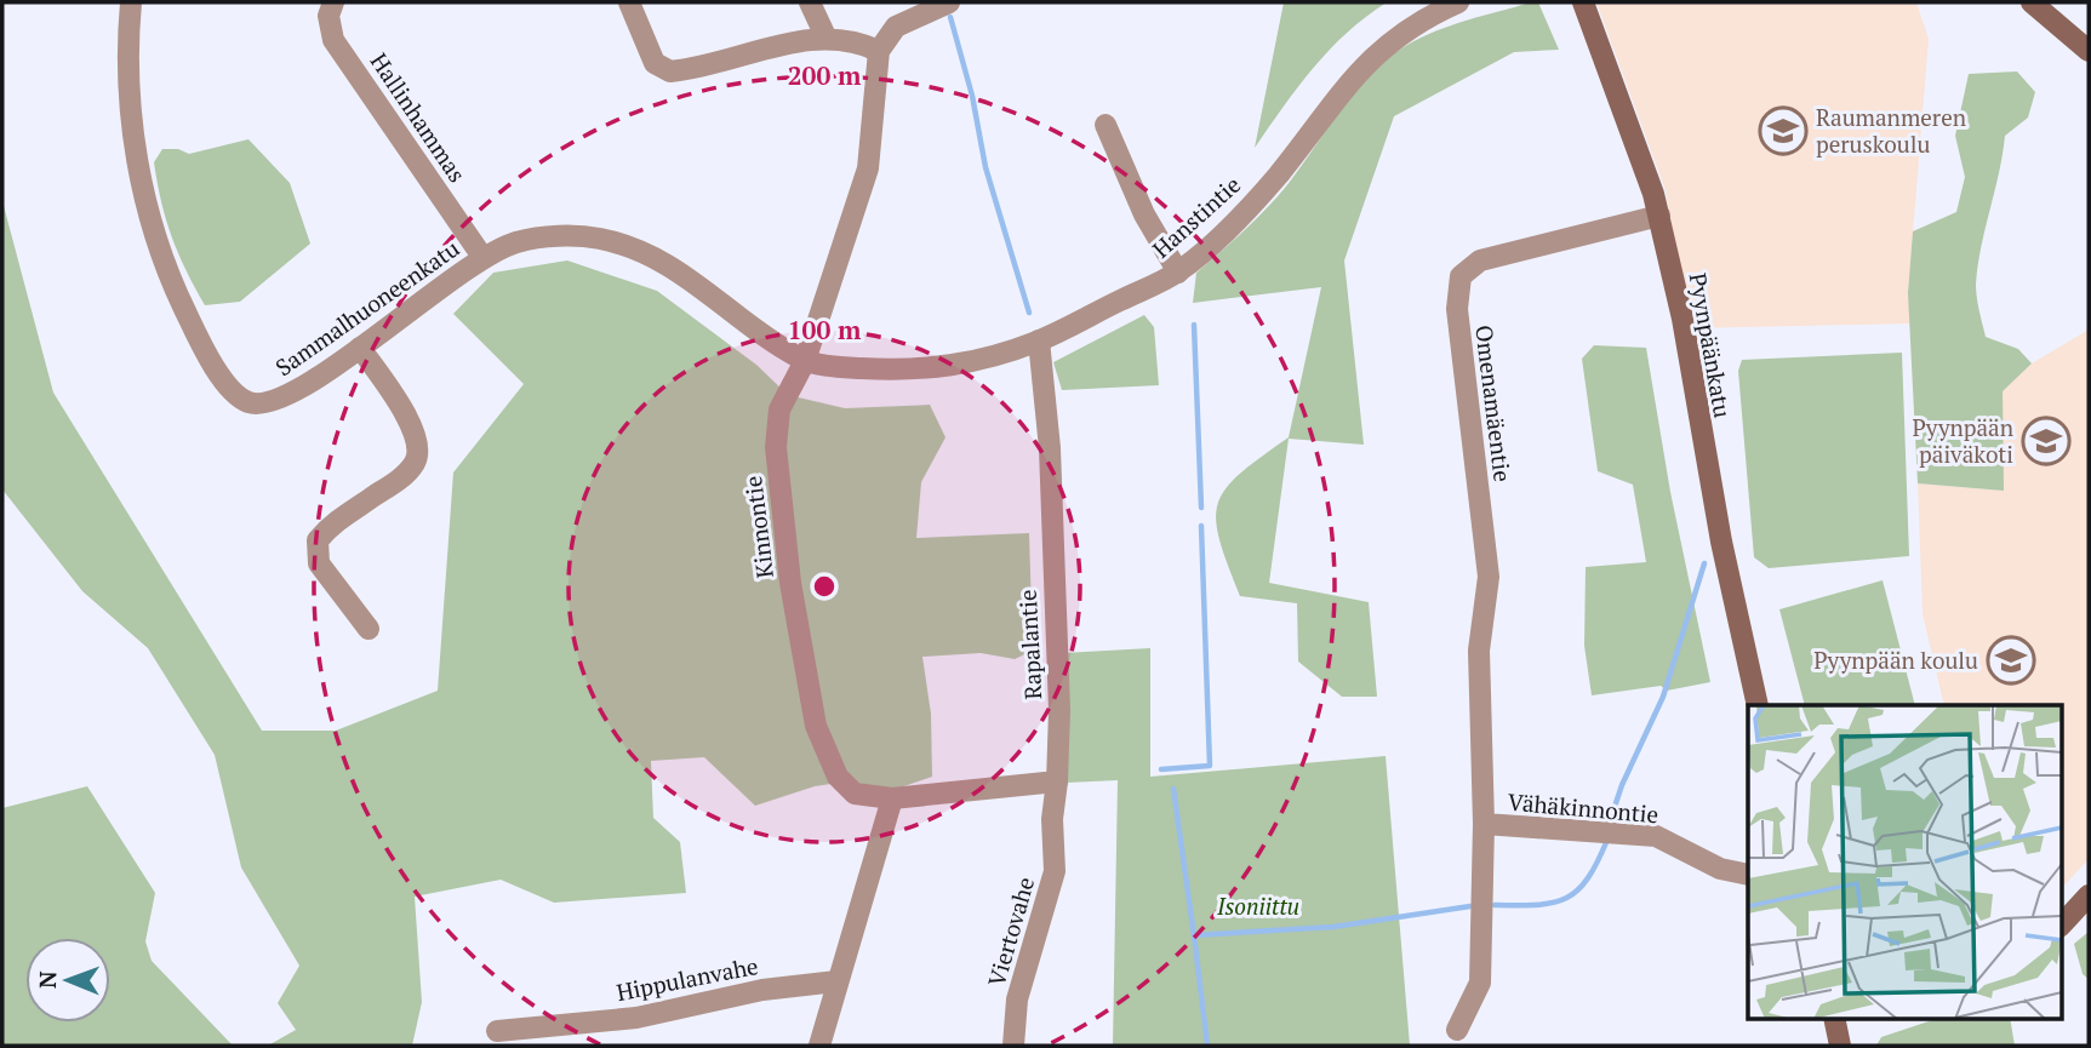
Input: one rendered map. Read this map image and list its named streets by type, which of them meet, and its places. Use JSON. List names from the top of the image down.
{
  "streets": {
    "main road": ["Pyynpäänkatu"],
    "street": [
      "Hallinhammas",
      "Hanstintie",
      "Sammalhuoneenkatu",
      "Omenamäentie",
      "Kinnontie",
      "Rapalantie",
      "Vähäkinnontie",
      "Viertovahe",
      "Hippulanvahe"
    ]
  },
  "crossings": [
    ["Hallinhammas", "Sammalhuoneenkatu"],
    ["Hanstintie", "Sammalhuoneenkatu"],
    ["Hanstintie", "Kinnontie"],
    ["Hanstintie", "Rapalantie"],
    ["Sammalhuoneenkatu", "Kinnontie"],
    ["Pyynpäänkatu", "Omenamäentie"],
    ["Omenamäentie", "Vähäkinnontie"],
    ["Rapalantie", "Viertovahe"]
  ],
  "parks": ["Isoniittu"],
  "places": {
    "school or university": ["Raumanmeren peruskoulu", "Pyynpään päiväkoti", "Pyynpään koulu"]
  },
  "north": "left",
  "rings": ["200 m", "100 m"]
}
